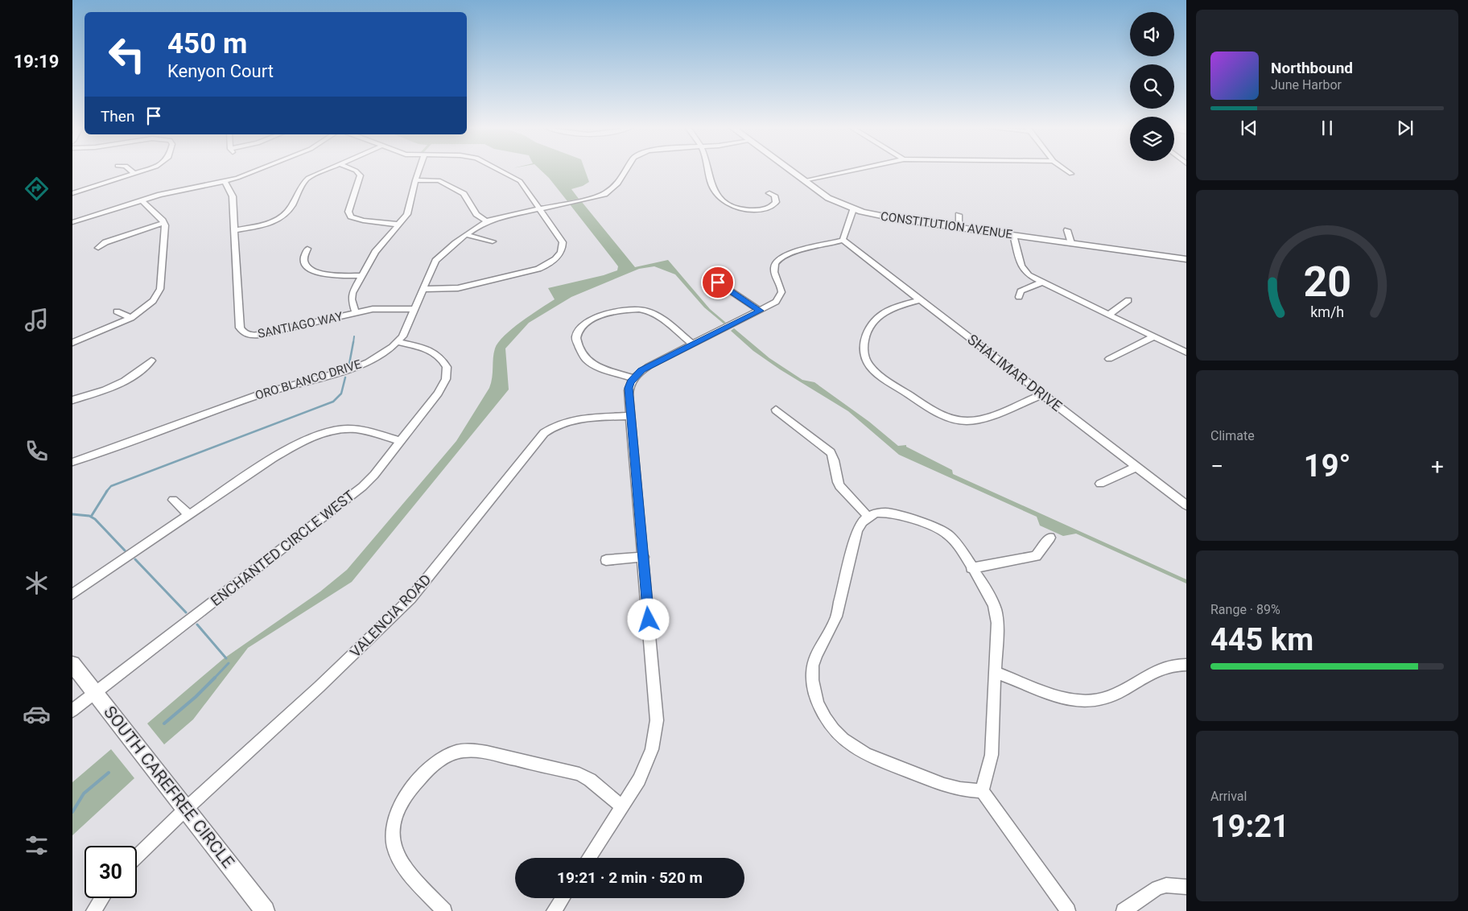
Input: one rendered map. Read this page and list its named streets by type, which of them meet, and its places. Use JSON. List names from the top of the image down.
{
  "streets": {
    "main road": ["CONSTITUTION AVENUE", "SOUTH CAREFREE CIRCLE"],
    "street": [
      "SANTIAGO WAY",
      "SHALIMAR DRIVE",
      "ORO BLANCO DRIVE",
      "ENCHANTED CIRCLE WEST",
      "VALENCIA ROAD"
    ]
  },
  "crossings": [
    ["SANTIAGO WAY", "ORO BLANCO DRIVE"],
    ["ORO BLANCO DRIVE", "ENCHANTED CIRCLE WEST"],
    ["ENCHANTED CIRCLE WEST", "SOUTH CAREFREE CIRCLE"],
    ["VALENCIA ROAD", "SOUTH CAREFREE CIRCLE"]
  ],
  "page": {
    "tabs": "19:19",
    "turn": ["450 m", "Kenyon Court"],
    "song": ["Northbound", "June Harbor"],
    "then": "Then",
    "tile": [
      "Climate",
      ["Range · 89%", "445 km"],
      ["Arrival", "19:21"]
    ],
    "heat": ["−", "19°", "+"],
    "limit": "30",
    "trip": "19:21 · 2 min · 520 m",
    "gauge": ["20", "km/h"]
  }
}
